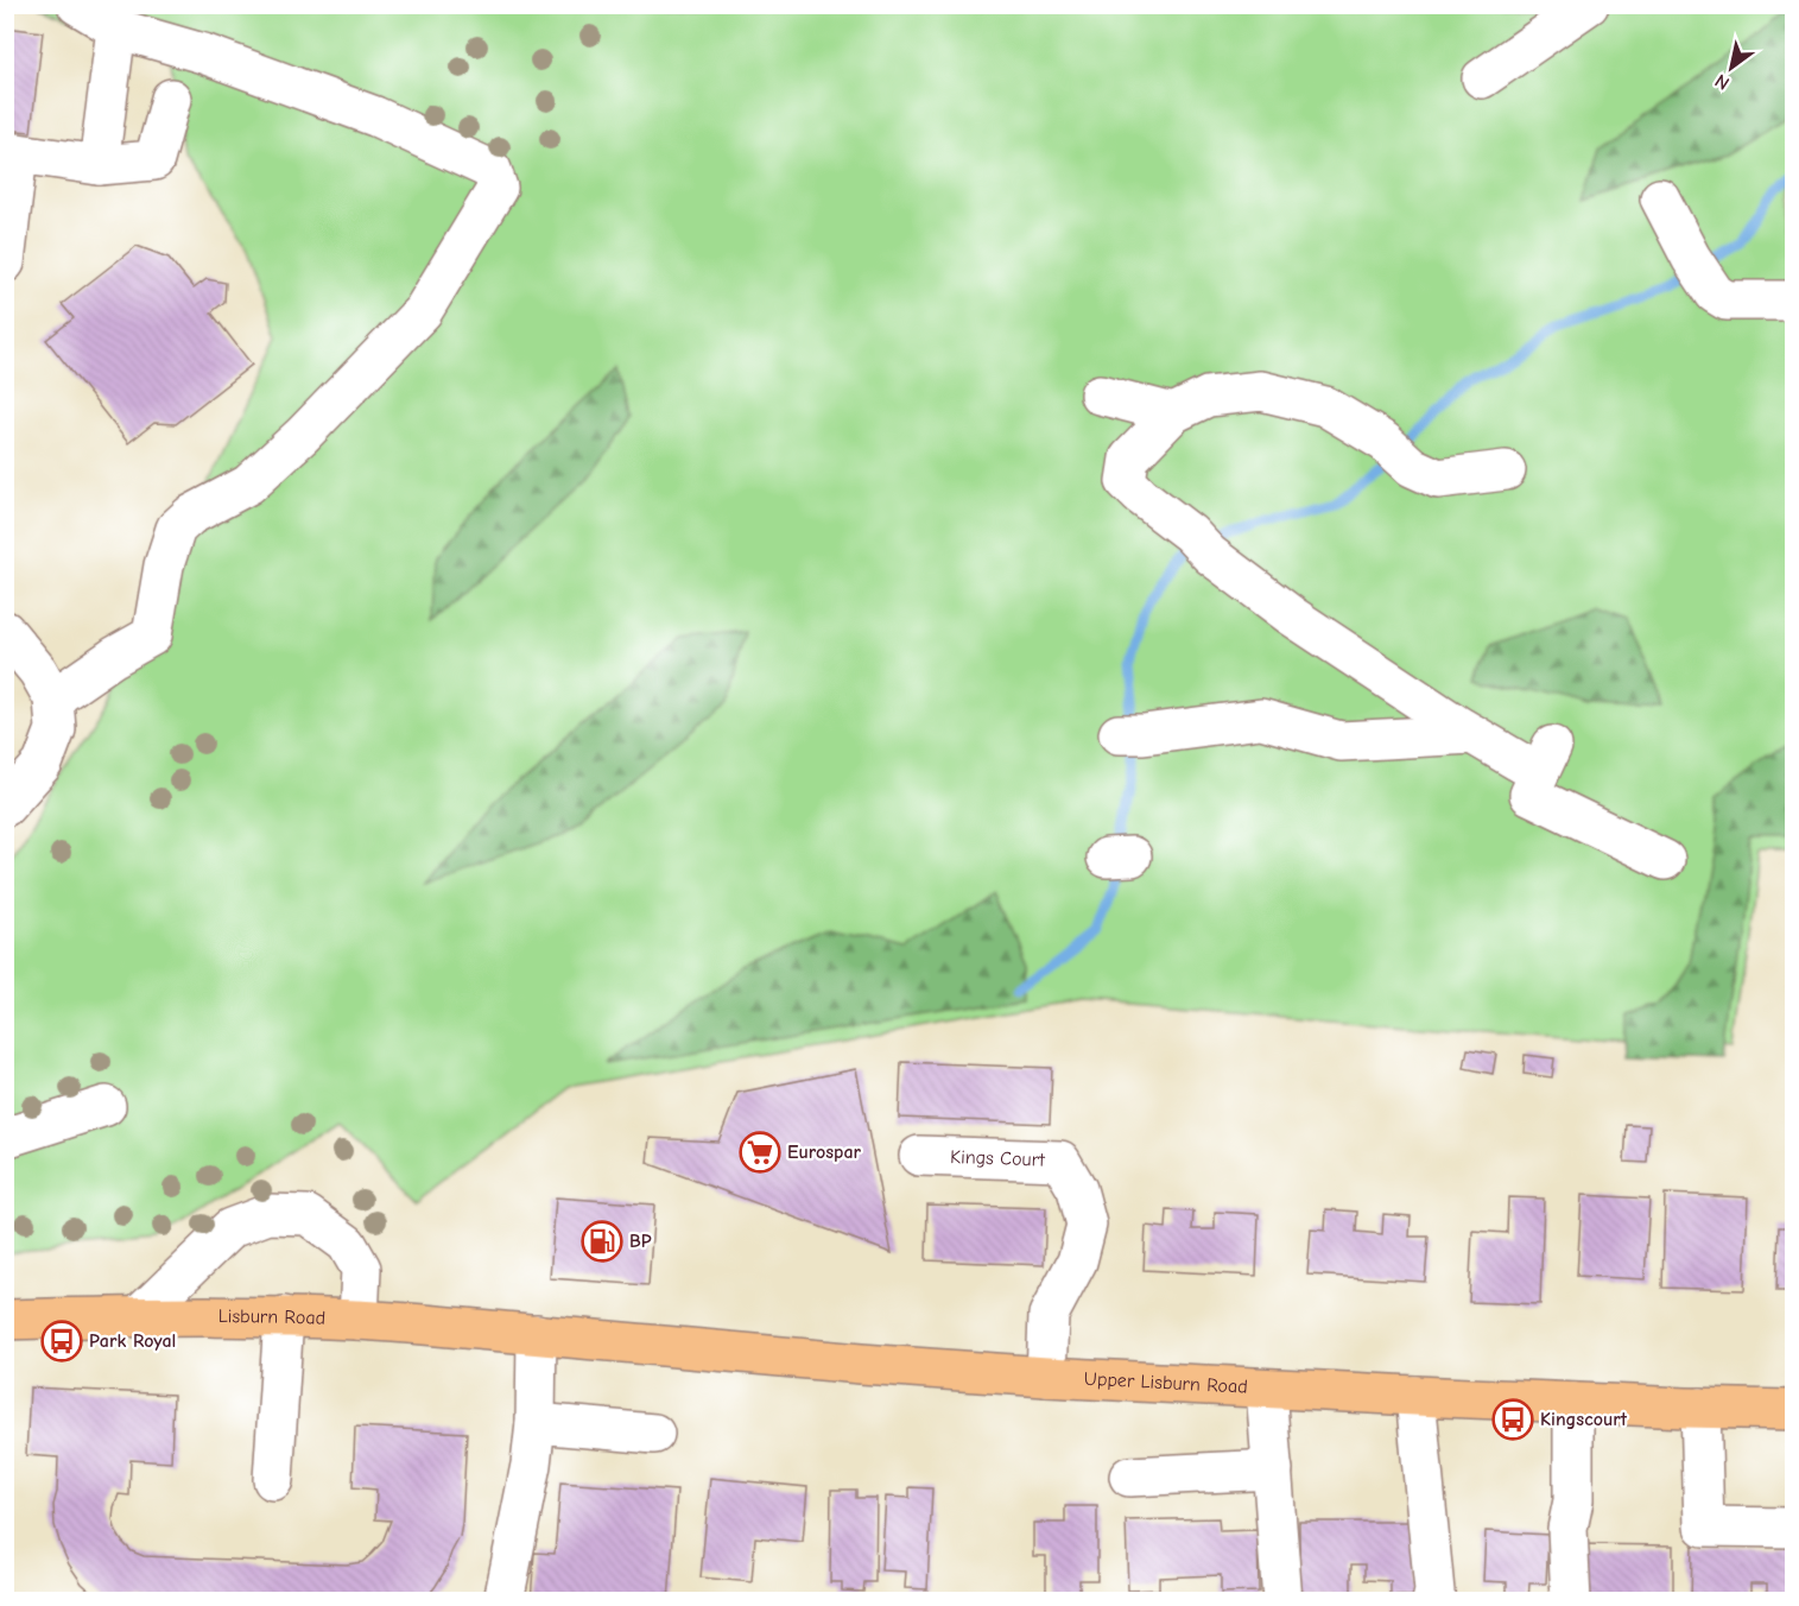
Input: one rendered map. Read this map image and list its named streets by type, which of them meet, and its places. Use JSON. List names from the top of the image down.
{
  "streets": {
    "main road": ["Lisburn Road", "Upper Lisburn Road"],
    "street": ["Kings Court"]
  },
  "crossings": [
    ["Kings Court", "Upper Lisburn Road"],
    ["Lisburn Road", "Upper Lisburn Road"]
  ],
  "places": {
    "supermarket": ["Eurospar"],
    "fuel station": ["BP"],
    "bus stop": ["Park Royal", "Kingscourt"]
  },
  "north": "bottom left"
}
